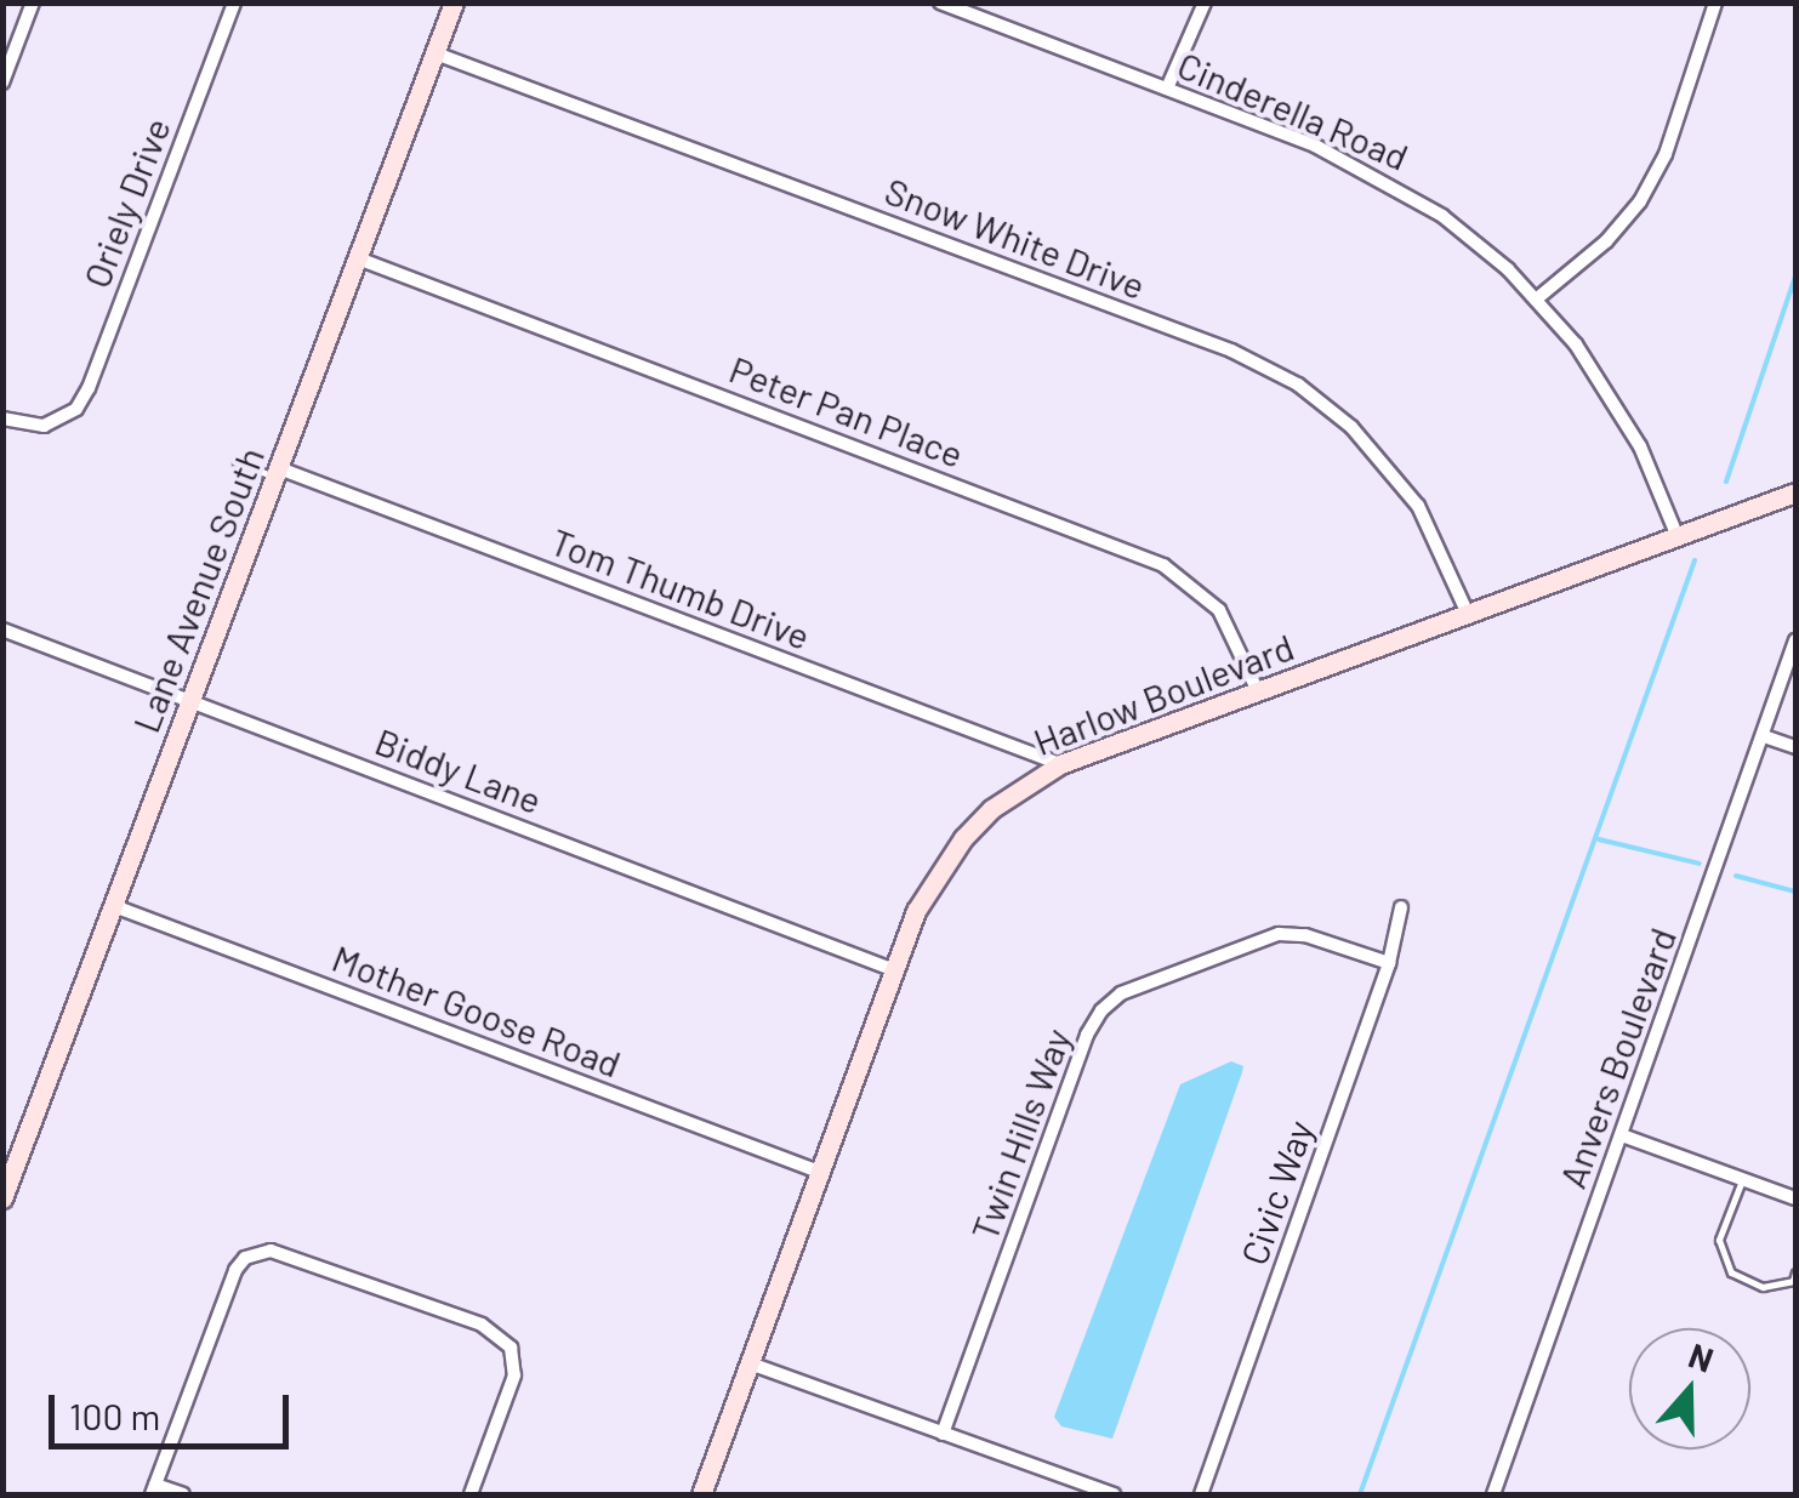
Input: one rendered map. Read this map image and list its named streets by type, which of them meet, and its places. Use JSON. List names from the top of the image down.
{
  "streets": {
    "street": [
      "Cinderella Road",
      "Oriely Drive",
      "Snow White Drive",
      "Peter Pan Place",
      "Tom Thumb Drive",
      "Lane Avenue South",
      "Harlow Boulevard",
      "Biddy Lane",
      "Mother Goose Road",
      "Anvers Boulevard",
      "Twin Hills Way",
      "Civic Way"
    ]
  },
  "crossings": [
    ["Cinderella Road", "Harlow Boulevard"],
    ["Snow White Drive", "Lane Avenue South"],
    ["Snow White Drive", "Harlow Boulevard"],
    ["Peter Pan Place", "Lane Avenue South"],
    ["Peter Pan Place", "Harlow Boulevard"],
    ["Tom Thumb Drive", "Lane Avenue South"],
    ["Tom Thumb Drive", "Harlow Boulevard"],
    ["Lane Avenue South", "Biddy Lane"],
    ["Lane Avenue South", "Mother Goose Road"],
    ["Harlow Boulevard", "Biddy Lane"],
    ["Harlow Boulevard", "Mother Goose Road"],
    ["Twin Hills Way", "Civic Way"]
  ],
  "scale_bar": "100 m",
  "north": "top"
}
